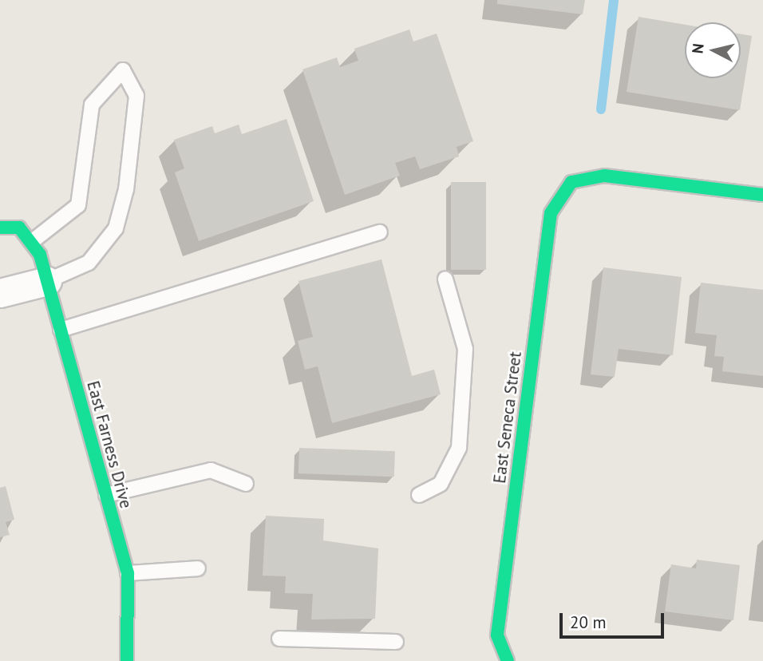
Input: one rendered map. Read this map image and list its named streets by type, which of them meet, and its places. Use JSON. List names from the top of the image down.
{
  "streets": {
    "street": ["East Seneca Street", "East Farness Drive"]
  },
  "scale_bar": "20 m",
  "north": "left"
}
